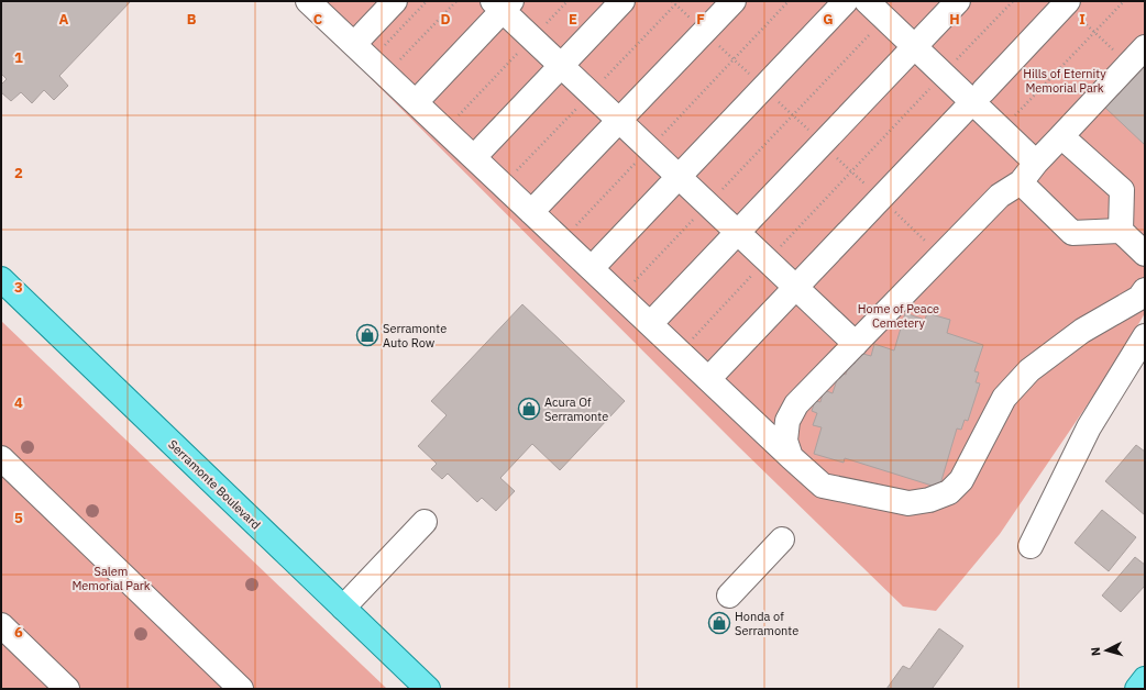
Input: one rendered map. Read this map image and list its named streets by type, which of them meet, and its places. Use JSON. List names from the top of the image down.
{
  "streets": {
    "main road": ["Serramonte Boulevard"]
  },
  "parks": ["Hills of Eternity Memorial Park", "Home of Peace Cemetery", "Salem Memorial Park"],
  "places": {
    "shop": ["Serramonte Auto Row", "Acura Of Serramonte", "Honda of Serramonte"]
  },
  "north": "left",
  "grid": {
    "columns": [
      "A",
      "B",
      "C",
      "D",
      "E",
      "F",
      "G",
      "H",
      "I"
    ],
    "rows": [
      "1",
      "2",
      "3",
      "4",
      "5",
      "6"
    ]
  }
}
